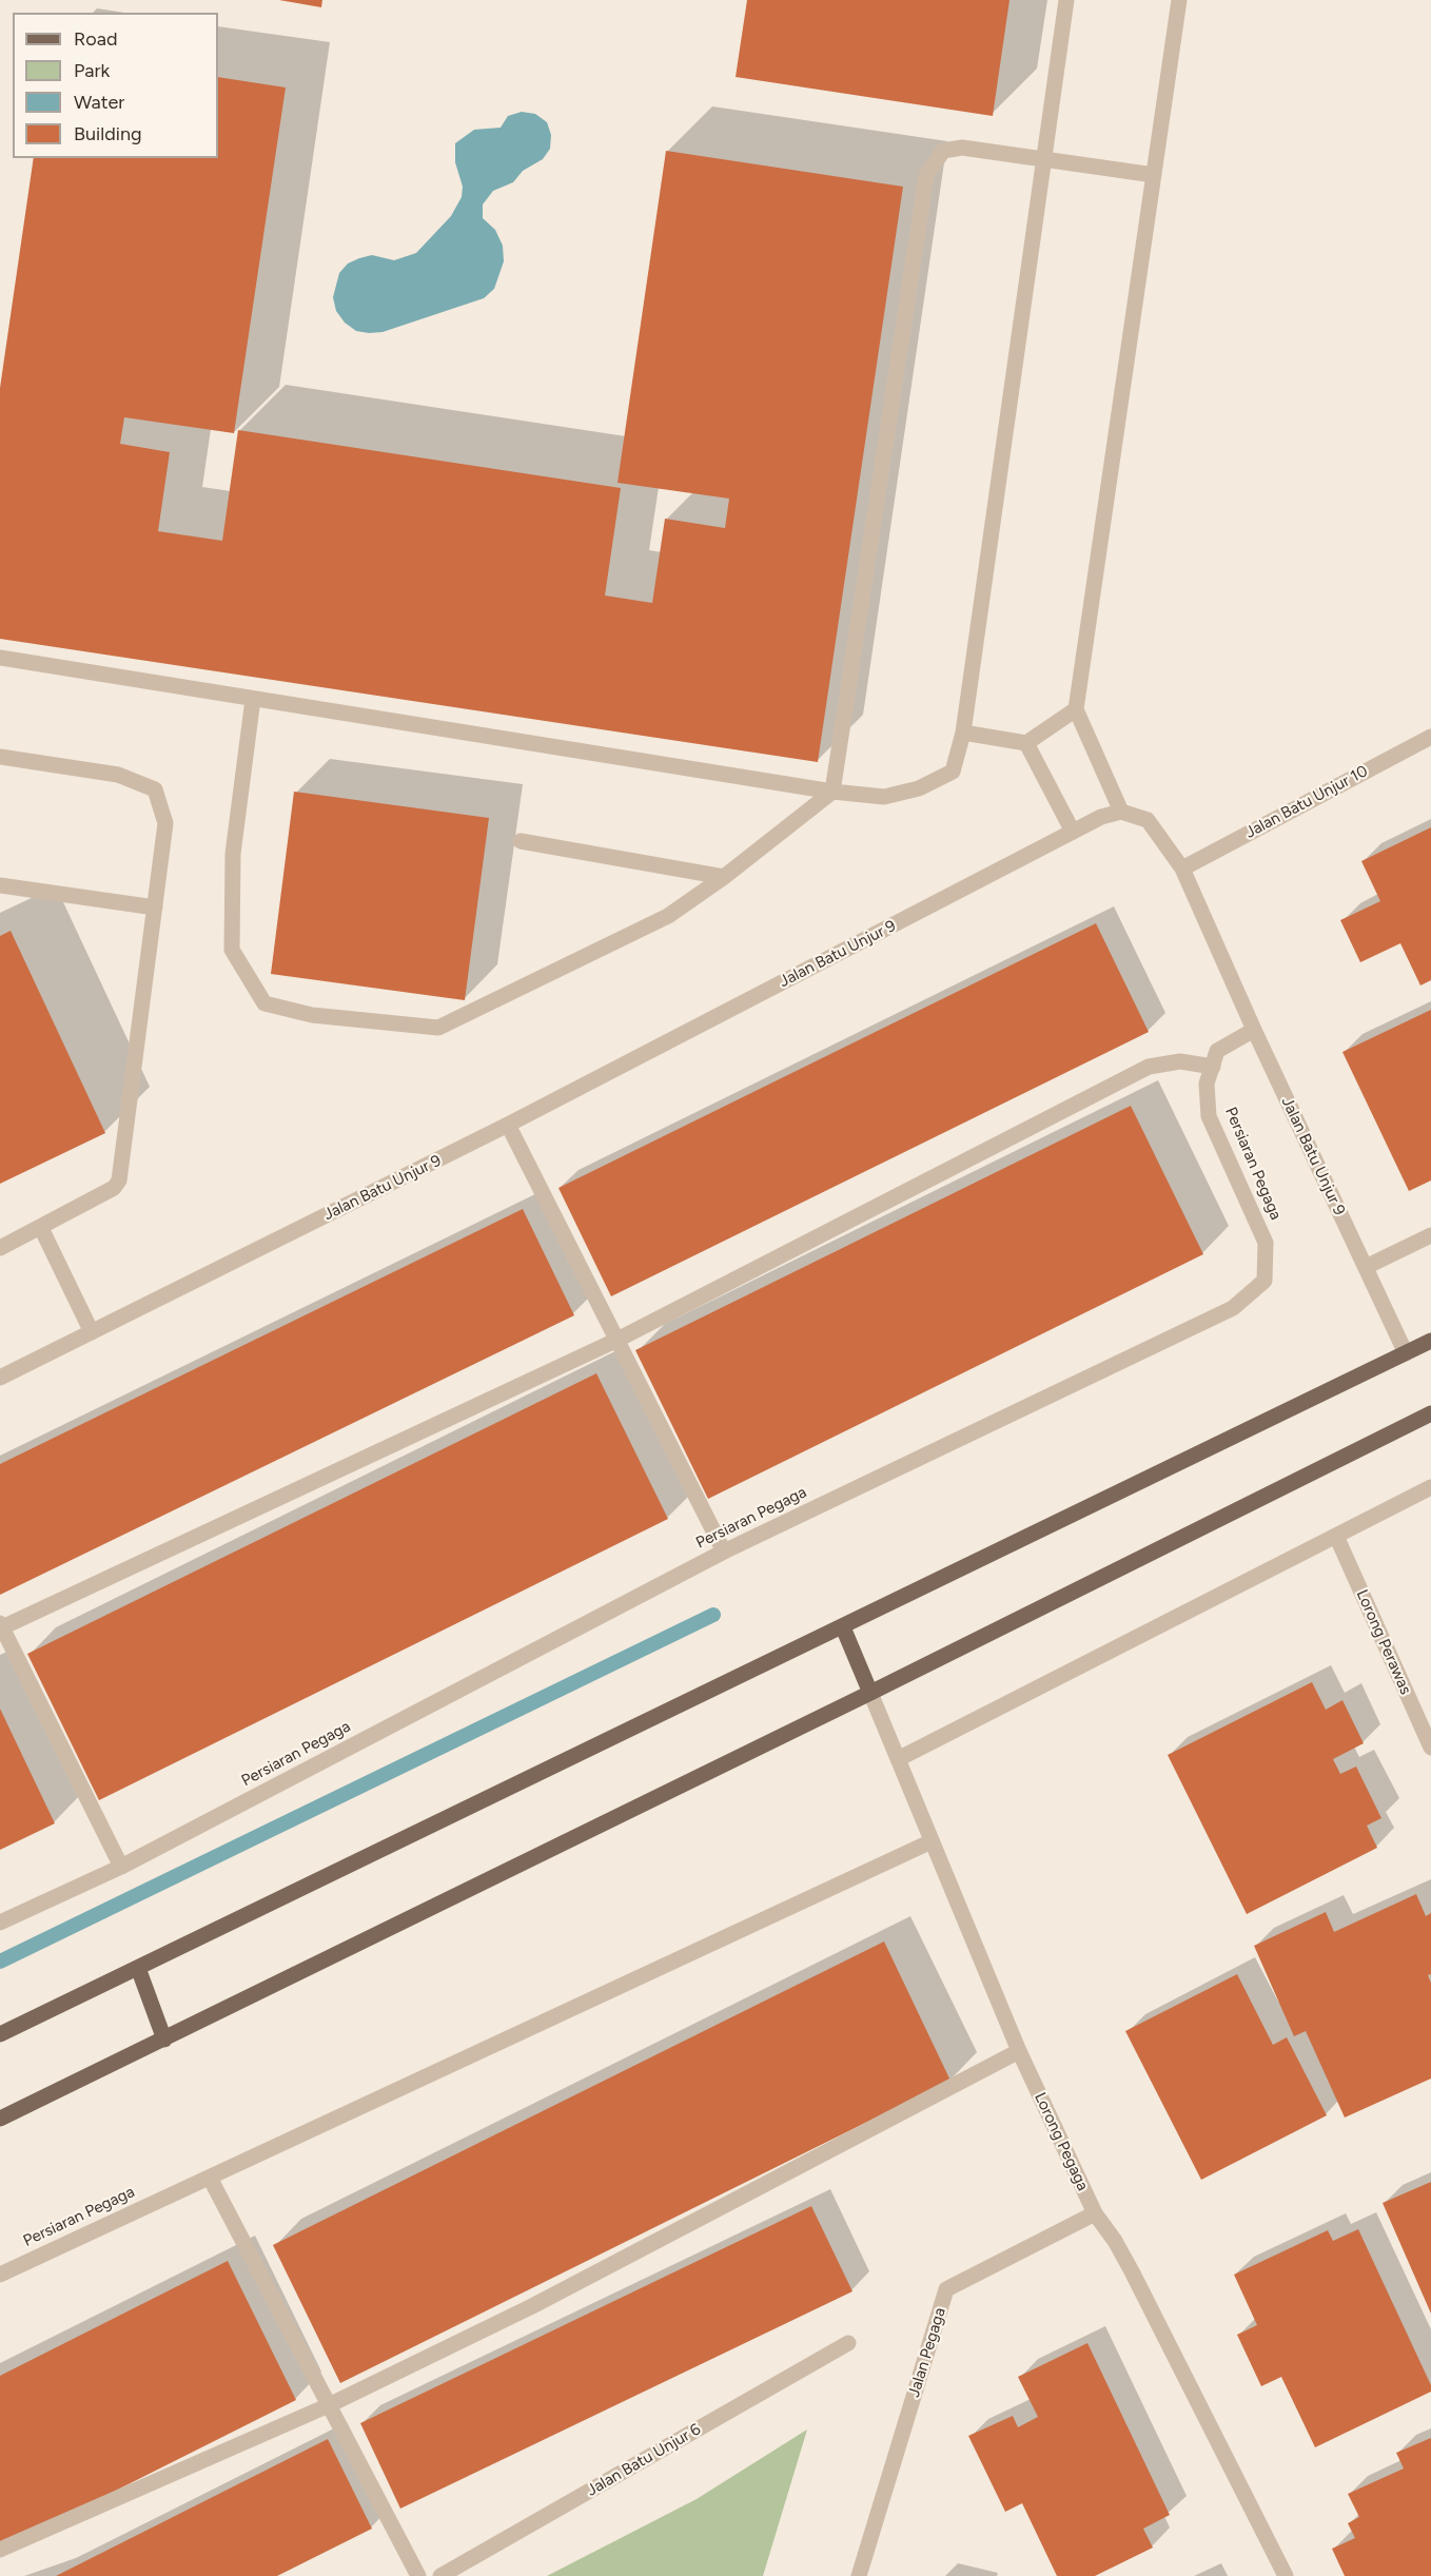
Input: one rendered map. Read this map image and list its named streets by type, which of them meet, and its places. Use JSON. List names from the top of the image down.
{
  "streets": {
    "street": [
      "Jalan Batu Unjur 10",
      "Jalan Batu Unjur 9",
      "Persiaran Pegaga",
      "Lorong Perawas",
      "Lorong Pegaga",
      "Jalan Pegaga",
      "Jalan Batu Unjur 6"
    ]
  },
  "crossings": [
    ["Jalan Batu Unjur 10", "Jalan Batu Unjur 9"],
    ["Persiaran Pegaga", "Lorong Pegaga"],
    ["Lorong Pegaga", "Jalan Pegaga"]
  ],
  "legend": [
    "Road",
    "Park",
    "Water",
    "Building"
  ]
}
